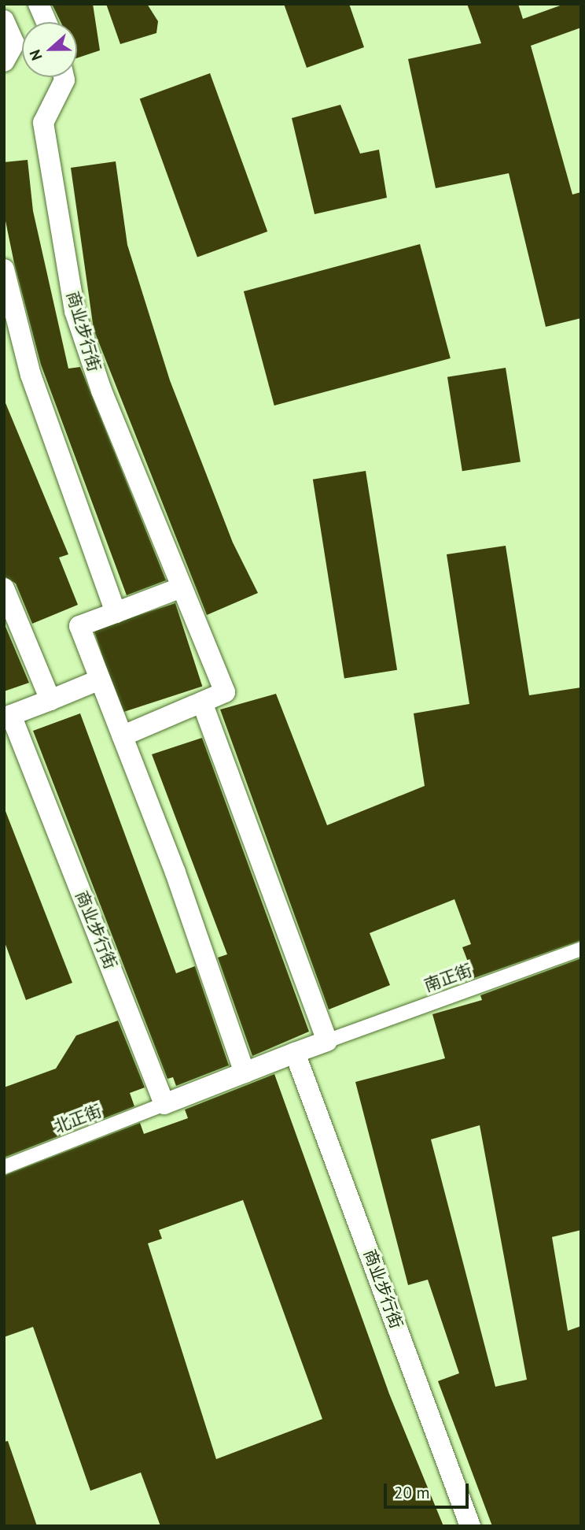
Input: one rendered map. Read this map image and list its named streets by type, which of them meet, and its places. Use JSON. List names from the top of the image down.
{
  "streets": {
    "street": ["商业步行街"],
    "lane": ["南正街", "北正街"]
  },
  "crossings": [
    ["商业步行街", "北正街"]
  ],
  "scale_bar": "20 m",
  "north": "left"
}
